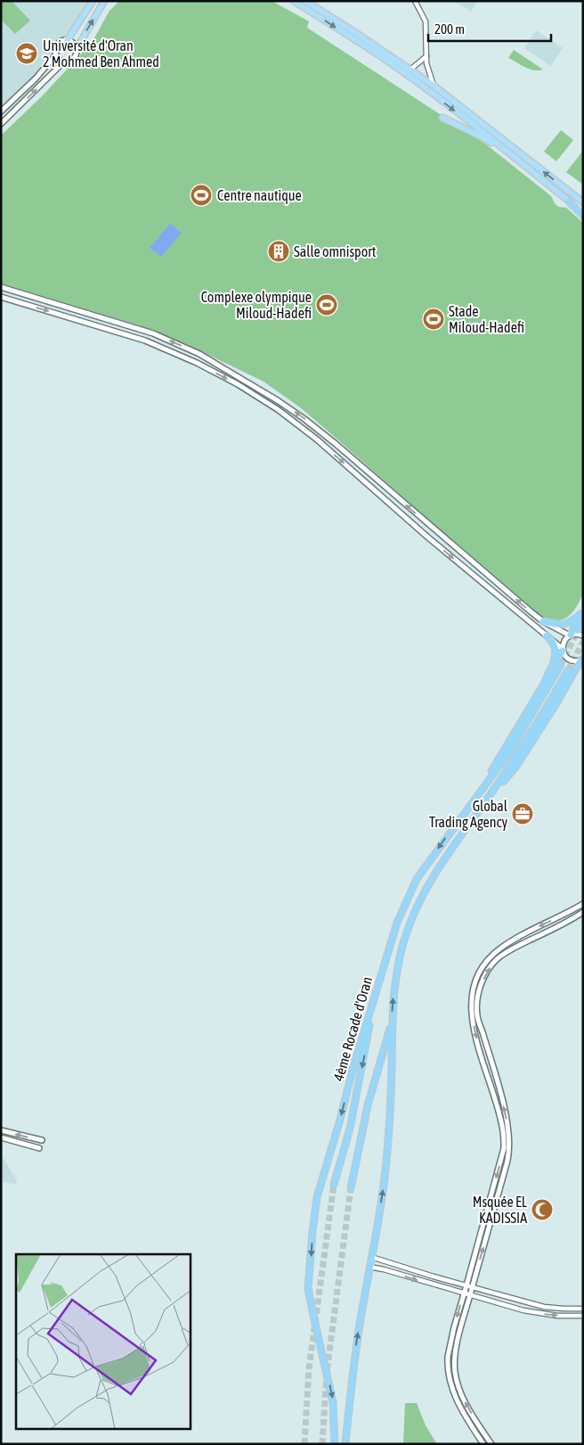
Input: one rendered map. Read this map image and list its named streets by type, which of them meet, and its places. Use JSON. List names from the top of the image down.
{
  "streets": {
    "highway": ["4ème Rocade d'Oran"]
  },
  "places": {
    "school or university": ["Université d'Oran 2 Mohmed Ben Ahmed"],
    "sports": ["Centre nautique", "Complexe olympique Miloud-Hadefi", "Stade Miloud-Hadefi"],
    "building": ["Salle omnisport"],
    "office": ["Global Trading Agency"],
    "mosque": ["Msquée EL KADISSIA"]
  },
  "scale_bar": "200 m"
}
